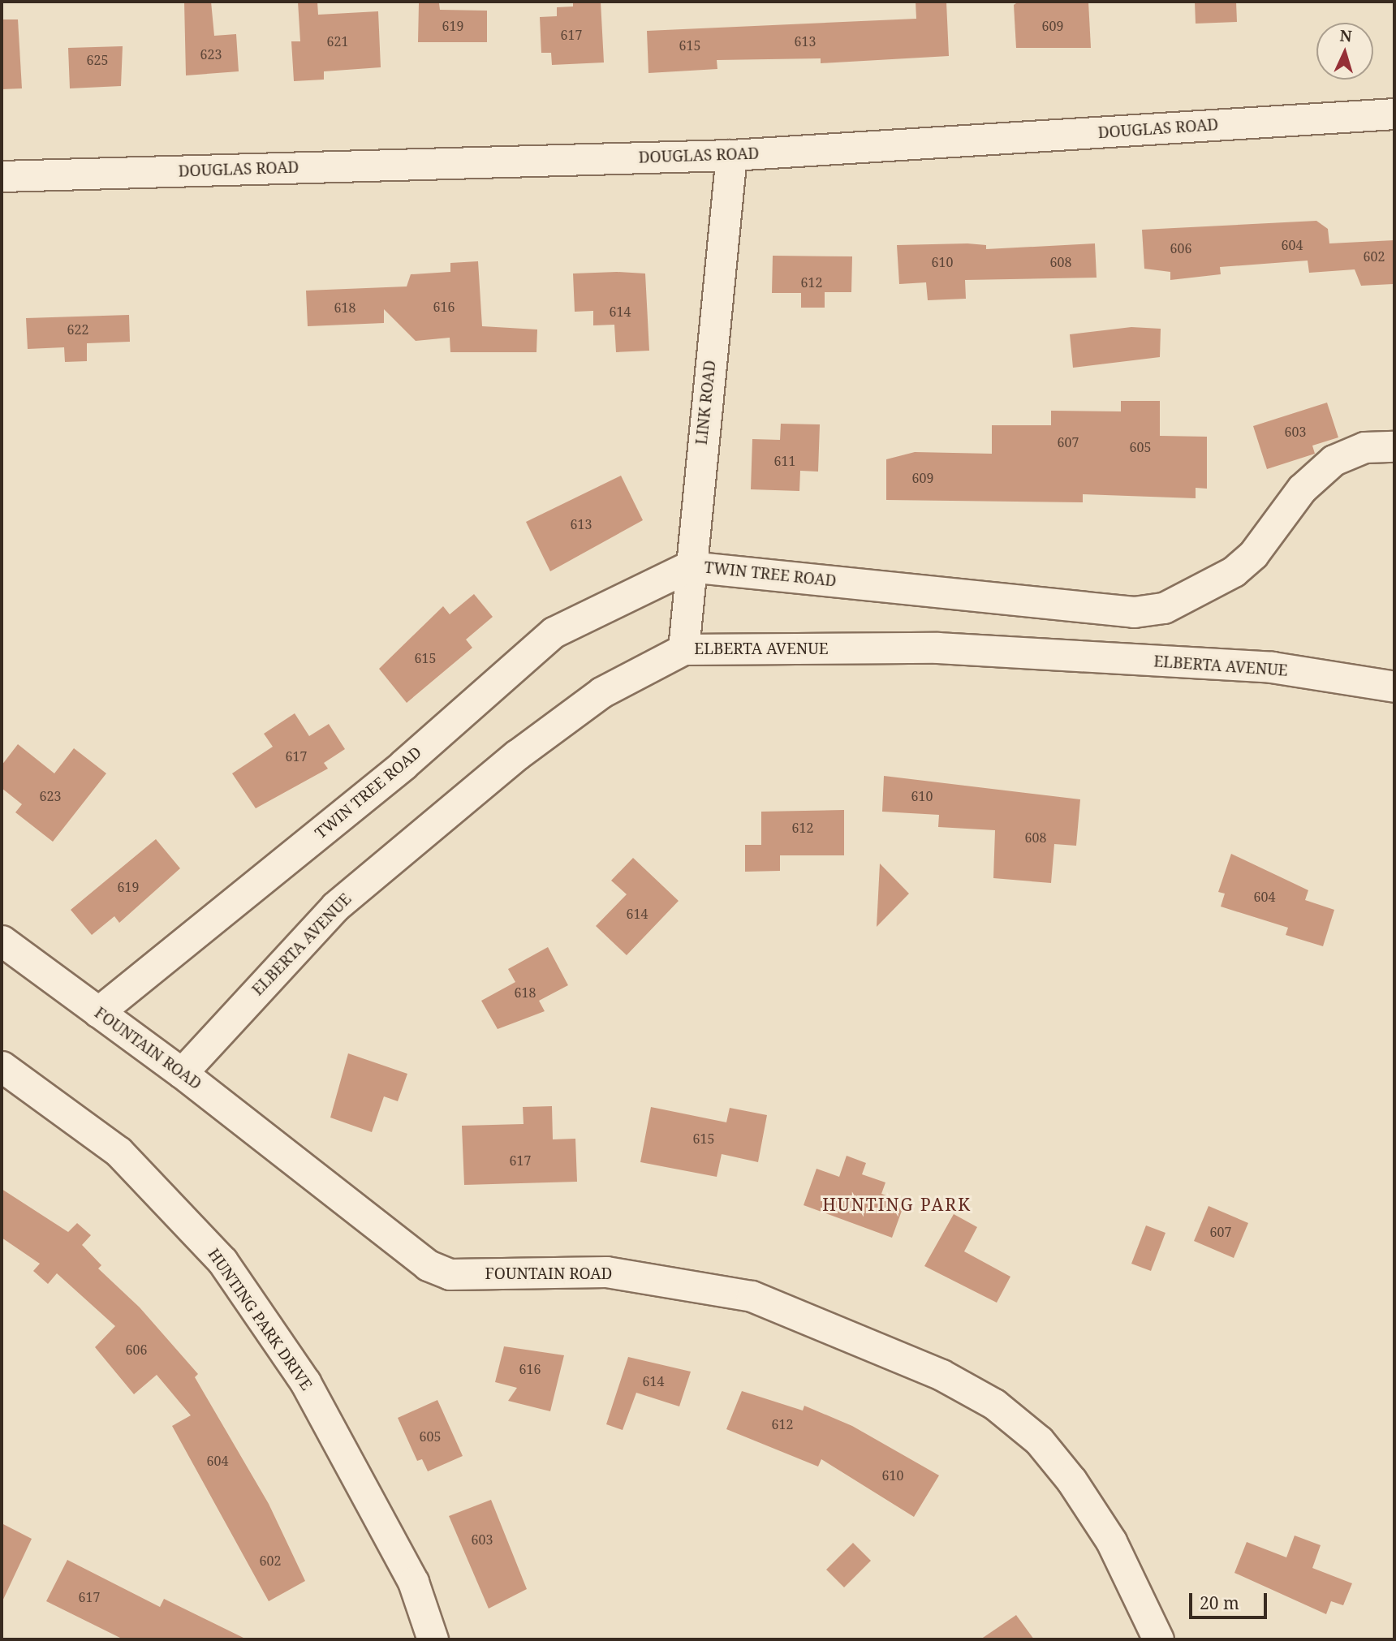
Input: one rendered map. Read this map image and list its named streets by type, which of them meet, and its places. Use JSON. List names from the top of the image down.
{
  "streets": {
    "street": [
      "DOUGLAS ROAD",
      "LINK ROAD",
      "TWIN TREE ROAD",
      "ELBERTA AVENUE",
      "FOUNTAIN ROAD",
      "HUNTING PARK DRIVE"
    ]
  },
  "crossings": [
    ["DOUGLAS ROAD", "LINK ROAD"],
    ["LINK ROAD", "TWIN TREE ROAD"],
    ["LINK ROAD", "ELBERTA AVENUE"],
    ["TWIN TREE ROAD", "FOUNTAIN ROAD"],
    ["ELBERTA AVENUE", "FOUNTAIN ROAD"]
  ],
  "districts": ["HUNTING PARK"],
  "house_numbers": [
    "619",
    "609",
    "617",
    "621",
    "613",
    "615",
    "623",
    "625",
    "604",
    "606",
    "602",
    "610",
    "608",
    "612",
    "616",
    "618",
    "614",
    "622",
    "603",
    "607",
    "605",
    "611",
    "609",
    "613",
    "615",
    "617",
    "623",
    "610",
    "612",
    "608",
    "619",
    "604",
    "614",
    "618",
    "615",
    "617",
    "607",
    "606",
    "616",
    "614",
    "612",
    "605",
    "604",
    "610",
    "603",
    "602",
    "617"
  ],
  "scale_bar": "20 m",
  "north": "top"
}
